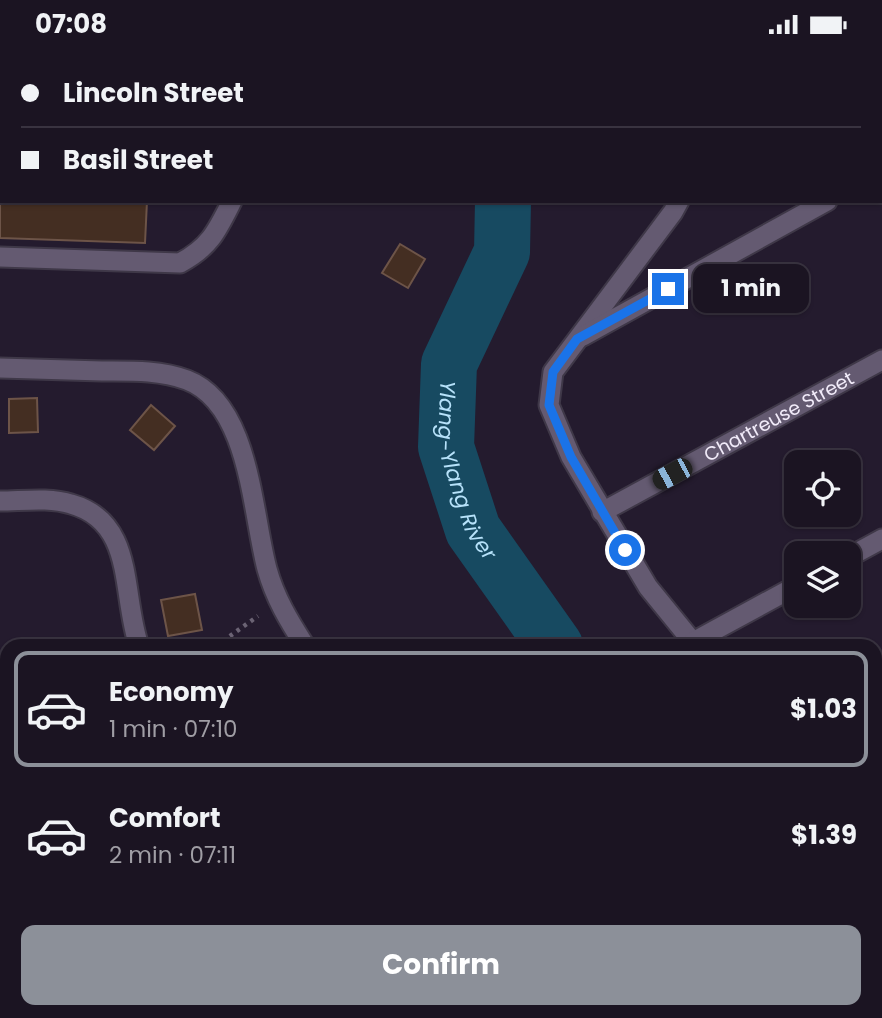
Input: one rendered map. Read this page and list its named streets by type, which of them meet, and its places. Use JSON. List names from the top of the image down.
{
  "streets": {
    "street": ["Chartreuse Street"]
  },
  "water": ["Ylang-Ylang River"],
  "page": {
    "status": "07:08",
    "banner": ["Lincoln Street", "Basil Street"],
    "bubble": "1 min",
    "list": [
      {
        "name": "Economy",
        "note": "1 min · 07:10",
        "value": "$1.03"
      },
      {
        "name": "Comfort",
        "note": "2 min · 07:11",
        "value": "$1.39"
      }
    ],
    "buttons": "Confirm"
  }
}
